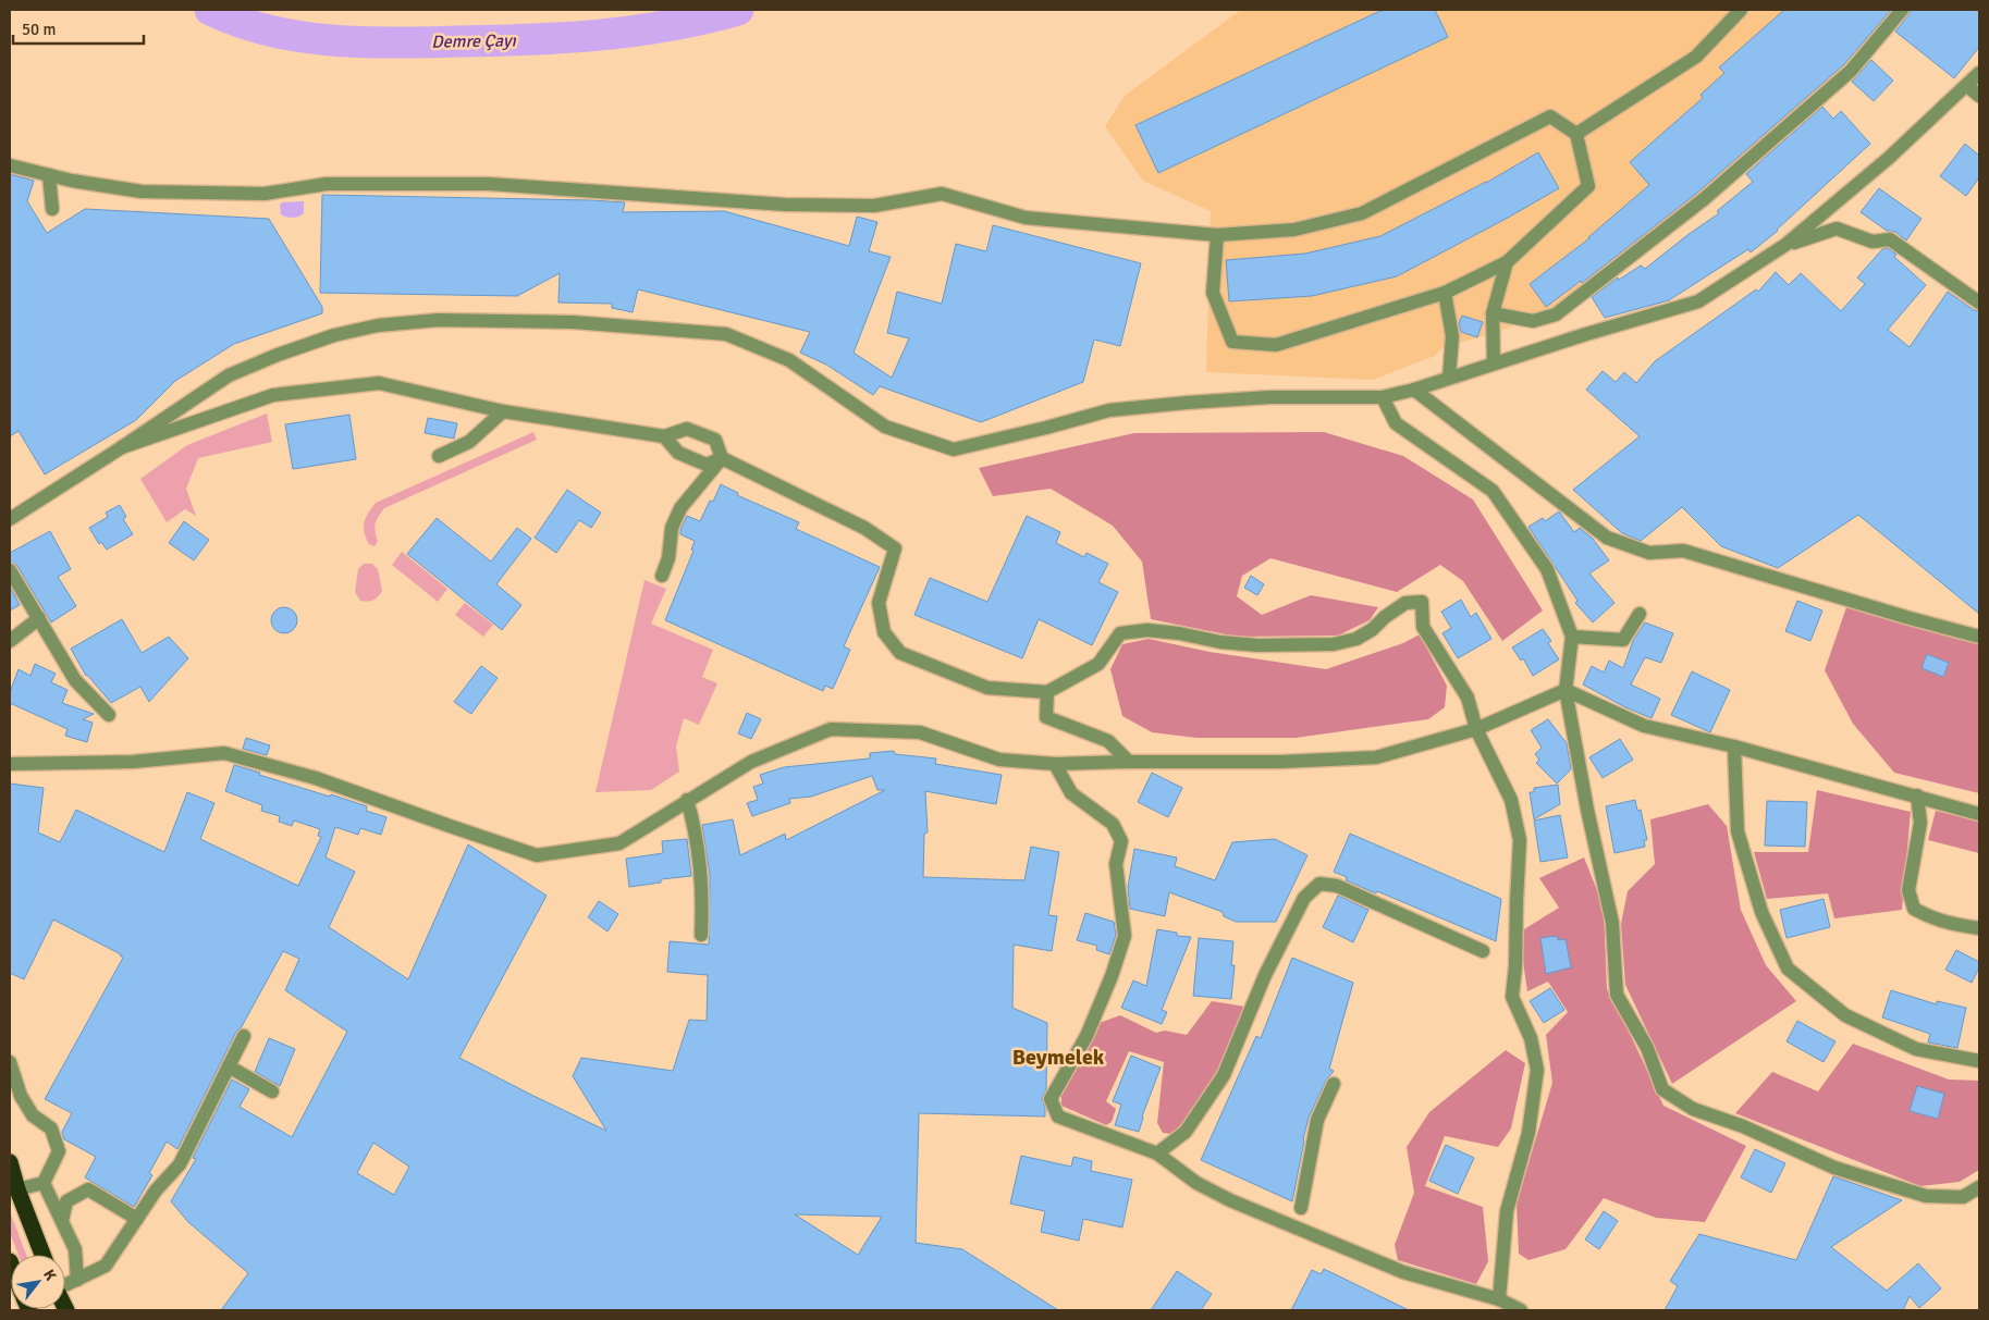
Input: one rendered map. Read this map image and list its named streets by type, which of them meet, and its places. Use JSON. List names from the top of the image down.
{
  "districts": ["Beymelek"],
  "water": ["Demre Çayı"],
  "scale_bar": "50 m",
  "north": "top right"
}
